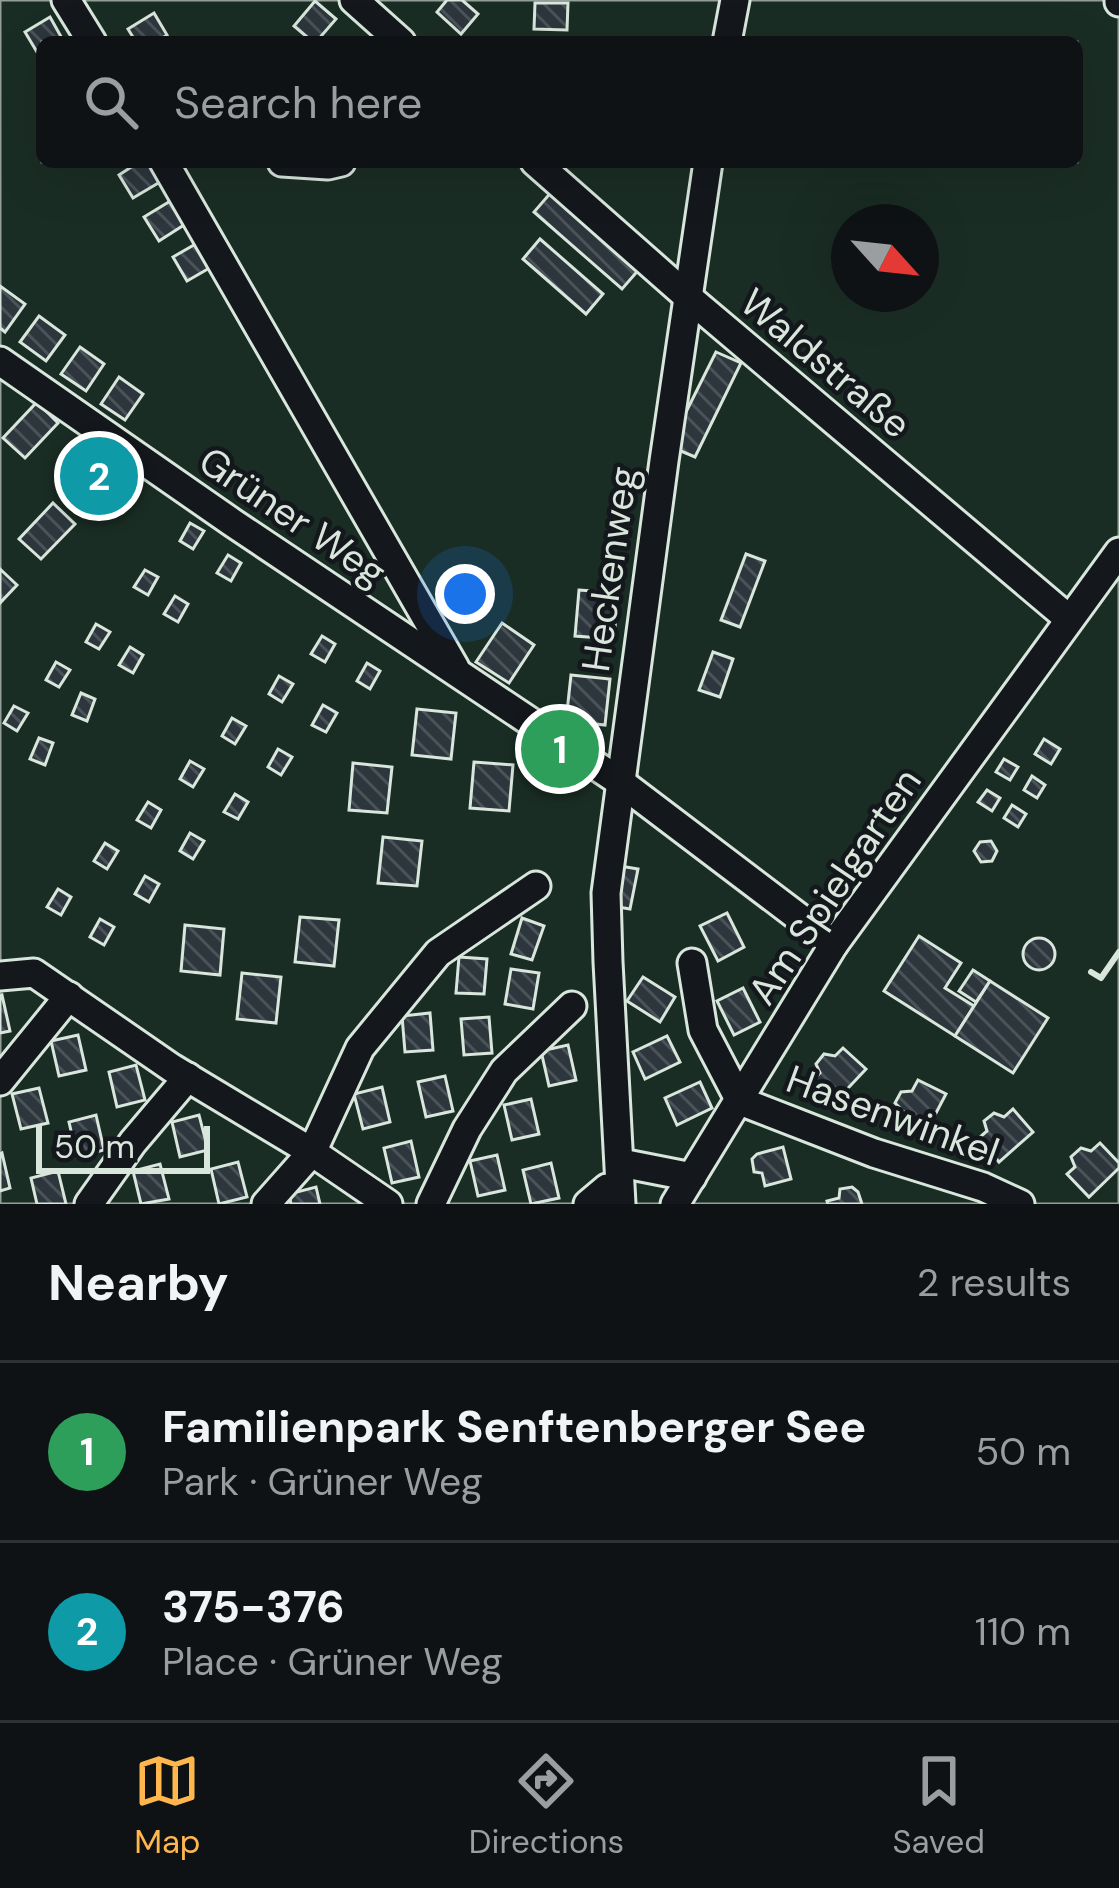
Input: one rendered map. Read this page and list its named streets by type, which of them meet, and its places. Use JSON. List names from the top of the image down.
{
  "streets": {
    "street": [
      "Waldstraße",
      "Grüner Weg",
      "Heckenweg",
      "Am Spielgarten",
      "Hasenwinkel"
    ]
  },
  "crossings": [
    ["Waldstraße", "Heckenweg"],
    ["Waldstraße", "Am Spielgarten"],
    ["Grüner Weg", "Heckenweg"],
    ["Grüner Weg", "Am Spielgarten"],
    ["Am Spielgarten", "Hasenwinkel"]
  ],
  "scale_bar": "50 m",
  "north": "bottom right",
  "page": {
    "search": "Search here",
    "pins": ["2", "1"],
    "scale": "50 m",
    "heading": ["Nearby", "2 results"],
    "list": [
      {
        "mark": "1",
        "name": "Familienpark Senftenberger See",
        "note": "Park · Grüner Weg",
        "value": "50 m"
      },
      {
        "mark": "2",
        "name": "375-376",
        "note": "Place · Grüner Weg",
        "value": "110 m"
      }
    ],
    "nav": ["Map", "Directions", "Saved"]
  }
}
